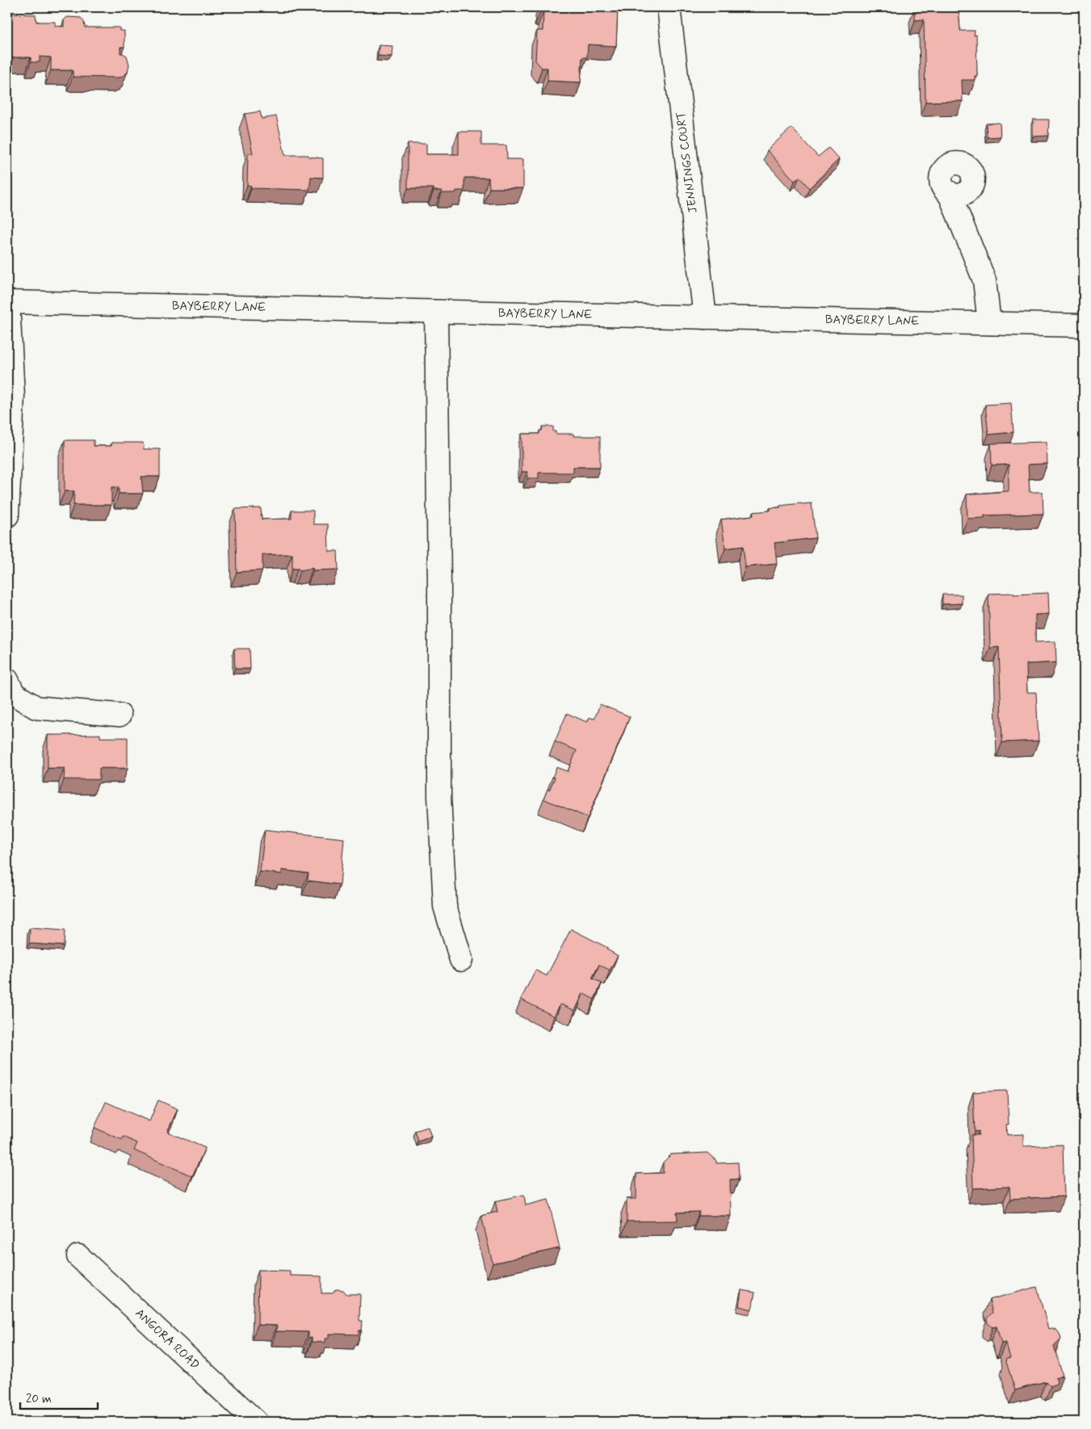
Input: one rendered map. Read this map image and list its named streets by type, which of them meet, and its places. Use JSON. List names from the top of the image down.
{
  "streets": {
    "street": ["JENNINGS COURT", "BAYBERRY LANE", "ANGORA ROAD"]
  },
  "crossings": [
    ["JENNINGS COURT", "BAYBERRY LANE"]
  ],
  "scale_bar": "20 m"
}
